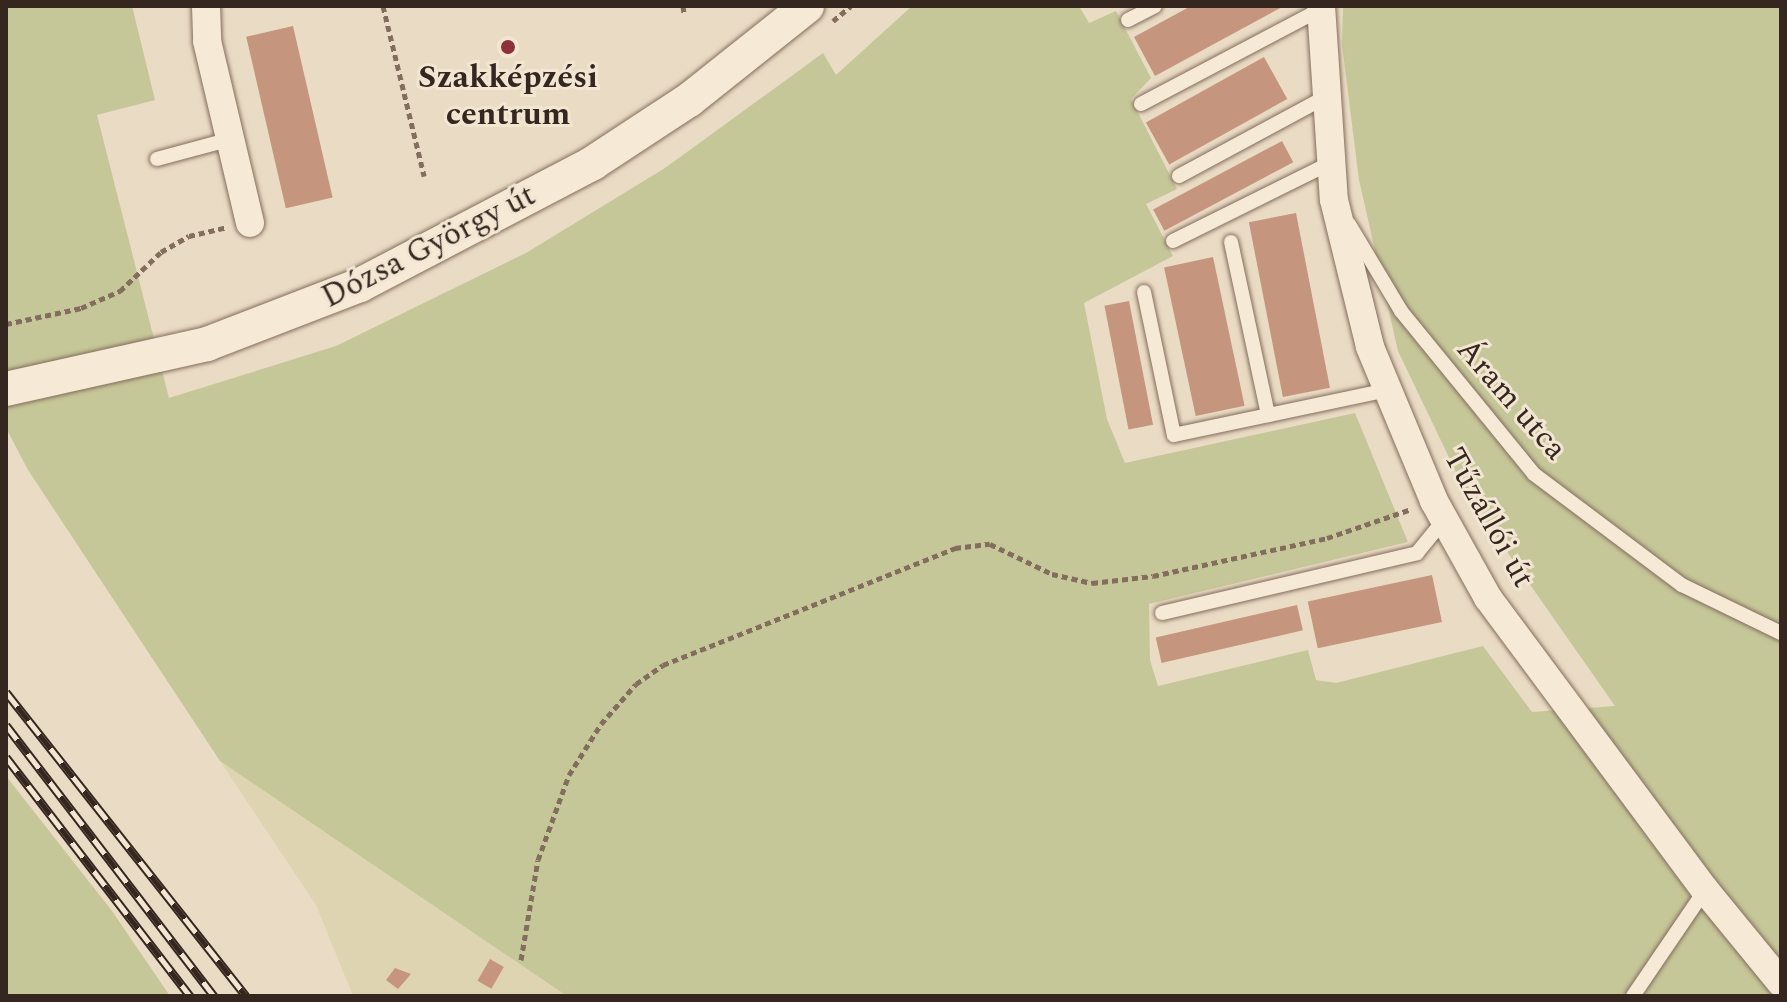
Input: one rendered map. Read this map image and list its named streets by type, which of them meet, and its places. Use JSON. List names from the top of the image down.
{
  "streets": {
    "street": ["Dózsa György út", "Tűzállói út"],
    "lane": ["Áram utca"]
  },
  "crossings": [
    ["Áram utca", "Tűzállói út"]
  ],
  "places": ["Szakképzési centrum"]
}
